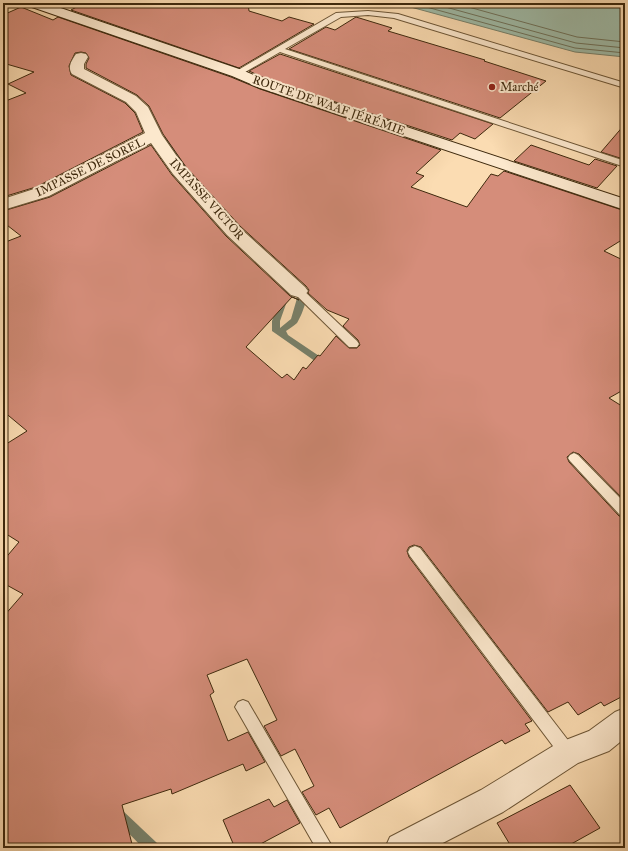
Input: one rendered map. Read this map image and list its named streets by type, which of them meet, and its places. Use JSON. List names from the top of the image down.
{
  "streets": {
    "street": ["ROUTE DE WAAF JÉRÉMIE", "IMPASSE DE SOREL", "IMPASSE VICTOR"]
  },
  "crossings": [
    ["IMPASSE DE SOREL", "IMPASSE VICTOR"]
  ],
  "places": ["Marché"]
}
